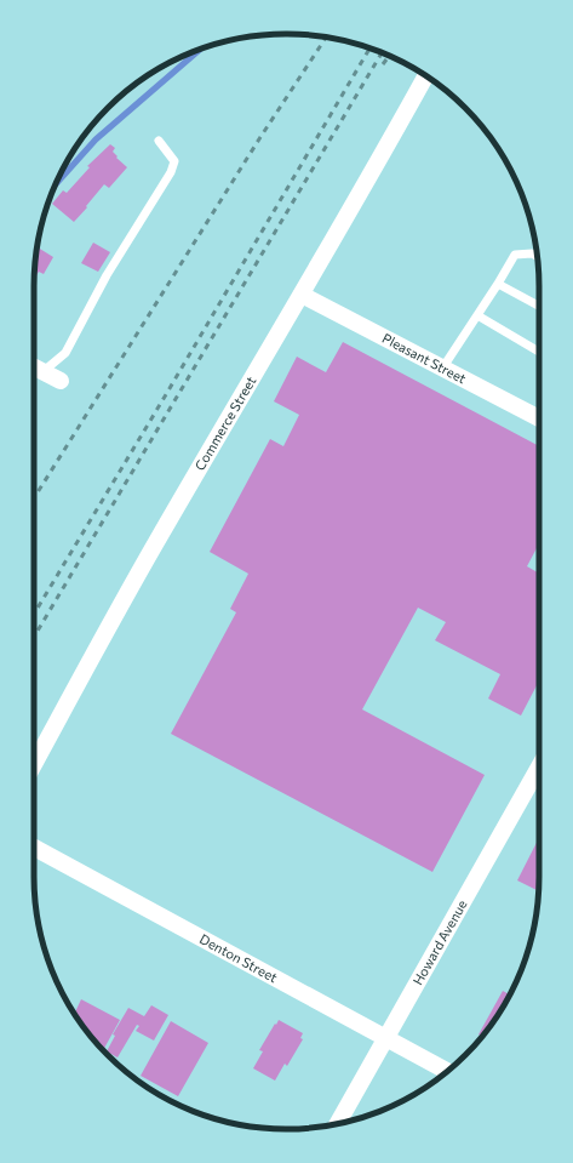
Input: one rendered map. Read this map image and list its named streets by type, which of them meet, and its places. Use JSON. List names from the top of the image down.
{
  "streets": {
    "street": [
      "Pleasant Street",
      "Commerce Street",
      "Howard Avenue",
      "Denton Street"
    ]
  },
  "crossings": [
    ["Pleasant Street", "Commerce Street"],
    ["Howard Avenue", "Denton Street"]
  ]
}
